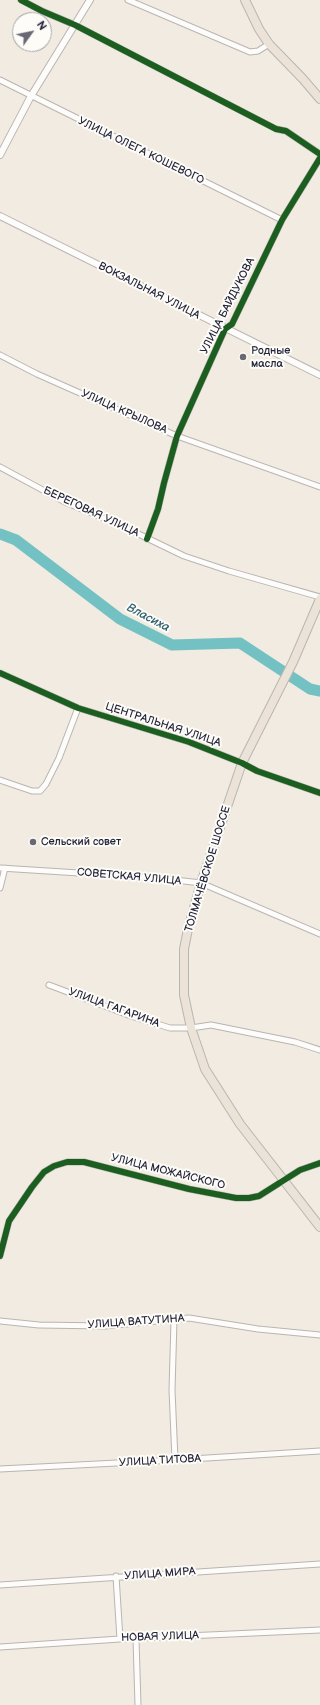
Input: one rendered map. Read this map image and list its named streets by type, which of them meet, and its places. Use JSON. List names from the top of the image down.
{
  "streets": {
    "main road": ["ТОЛМАЧЁВСКОЕ ШОССЕ"],
    "street": [
      "УЛИЦА ОЛЕГА КОШЕВОГО",
      "ВОКЗАЛЬНАЯ УЛИЦА",
      "УЛИЦА БАЙДУКОВА",
      "УЛИЦА КРЫЛОВА",
      "БЕРЕГОВАЯ УЛИЦА",
      "ЦЕНТРАЛЬНАЯ УЛИЦА",
      "СОВЕТСКАЯ УЛИЦА",
      "УЛИЦА ГАГАРИНА",
      "УЛИЦА МОЖАЙСКОГО",
      "УЛИЦА ВАТУТИНА",
      "УЛИЦА ТИТОВА",
      "УЛИЦА МИРА",
      "НОВАЯ УЛИЦА"
    ]
  },
  "crossings": [
    ["УЛИЦА ОЛЕГА КОШЕВОГО", "УЛИЦА БАЙДУКОВА"],
    ["ВОКЗАЛЬНАЯ УЛИЦА", "УЛИЦА БАЙДУКОВА"],
    ["УЛИЦА БАЙДУКОВА", "УЛИЦА КРЫЛОВА"],
    ["УЛИЦА БАЙДУКОВА", "БЕРЕГОВАЯ УЛИЦА"],
    ["БЕРЕГОВАЯ УЛИЦА", "ТОЛМАЧЁВСКОЕ ШОССЕ"],
    ["ЦЕНТРАЛЬНАЯ УЛИЦА", "ТОЛМАЧЁВСКОЕ ШОССЕ"],
    ["ТОЛМАЧЁВСКОЕ ШОССЕ", "СОВЕТСКАЯ УЛИЦА"],
    ["ТОЛМАЧЁВСКОЕ ШОССЕ", "УЛИЦА ГАГАРИНА"],
    ["ТОЛМАЧЁВСКОЕ ШОССЕ", "УЛИЦА МОЖАЙСКОГО"]
  ],
  "water": ["Власиха"],
  "places": ["Родные масла", "Сельский совет"],
  "north": "top right"
}
